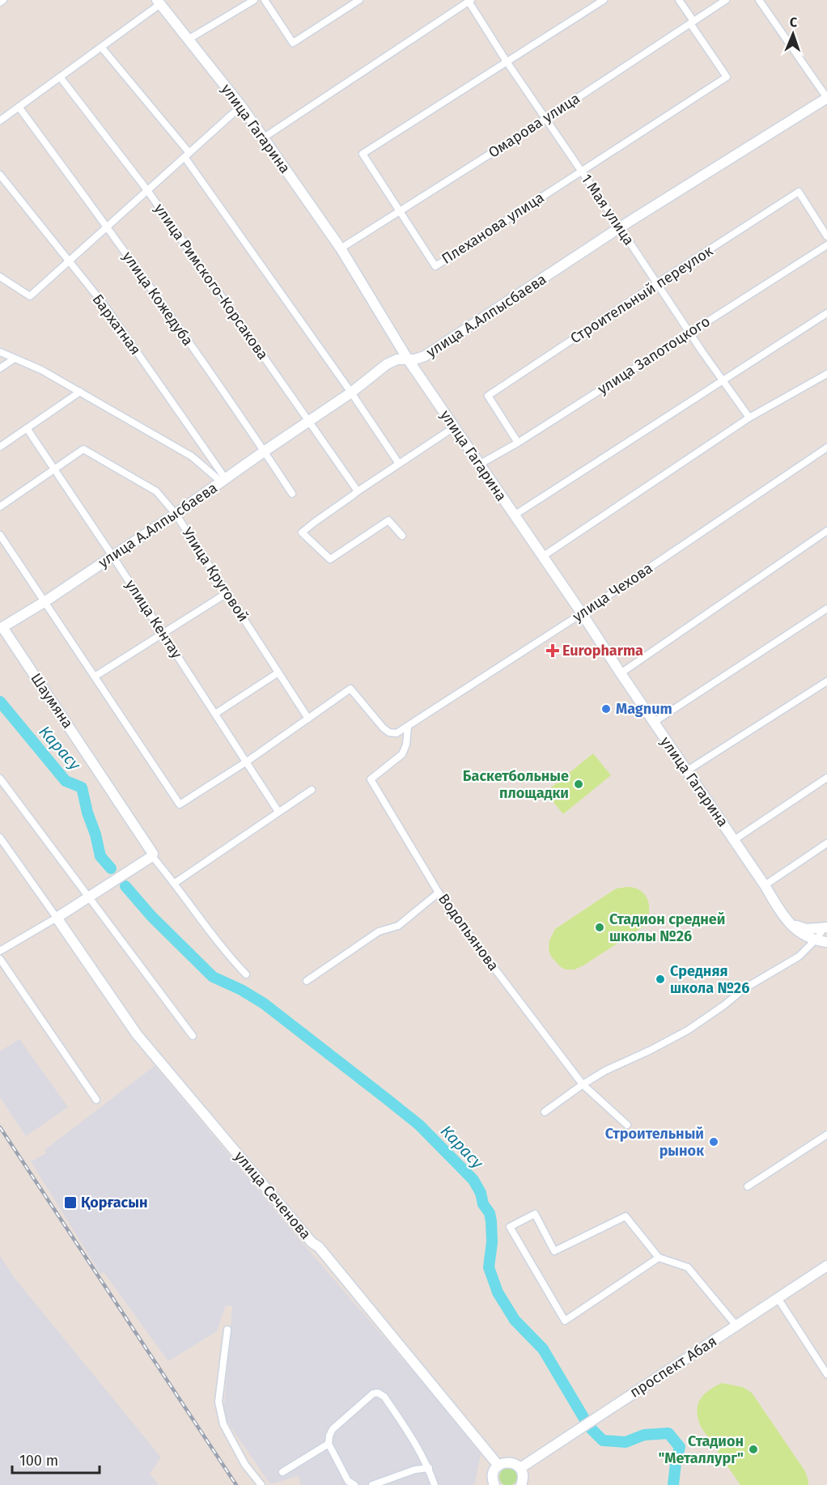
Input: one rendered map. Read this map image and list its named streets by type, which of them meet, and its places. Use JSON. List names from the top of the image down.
{
  "streets": {
    "street": [
      "Омарова улица",
      "улица Гагарина",
      "1 Мая улица",
      "Плеханова улица",
      "улица Римского-Корсакова",
      "Строительный переулок",
      "улица Кожедуба",
      "улица А.Алпысбаева",
      "Бархатная",
      "улица Запотоцкого",
      "Улица Круговой",
      "улица Чехова",
      "улица Кентау",
      "Шаумяна",
      "Водопьянова",
      "улица Сеченова",
      "проспект Абая"
    ]
  },
  "crossings": [
    ["Омарова улица", "улица Гагарина"],
    ["Омарова улица", "1 Мая улица"],
    ["Омарова улица", "Плеханова улица"],
    ["улица Гагарина", "улица А.Алпысбаева"],
    ["улица Гагарина", "улица Запотоцкого"],
    ["улица Гагарина", "улица Чехова"],
    ["1 Мая улица", "Плеханова улица"],
    ["1 Мая улица", "Строительный переулок"],
    ["1 Мая улица", "улица А.Алпысбаева"],
    ["1 Мая улица", "улица Запотоцкого"],
    ["улица Римского-Корсакова", "улица А.Алпысбаева"],
    ["Строительный переулок", "улица Запотоцкого"],
    ["улица Кожедуба", "улица А.Алпысбаева"],
    ["улица А.Алпысбаева", "Бархатная"],
    ["улица А.Алпысбаева", "Улица Круговой"],
    ["улица А.Алпысбаева", "улица Кентау"],
    ["улица А.Алпысбаева", "Шаумяна"],
    ["Улица Круговой", "улица Чехова"],
    ["Улица Круговой", "улица Кентау"],
    ["улица Чехова", "Водопьянова"]
  ],
  "water": ["Карасу"],
  "places": {
    "health": ["Europharma"],
    "other": [
      "Magnum",
      "Баскетбольные площадки",
      "Стадион средней школы №26",
      "Средняя школа №26",
      "Строительный рынок",
      "Стадион \"Металлург\""
    ],
    "transit": ["Қорғасын"]
  },
  "scale_bar": "100 m",
  "north": "top"
}
